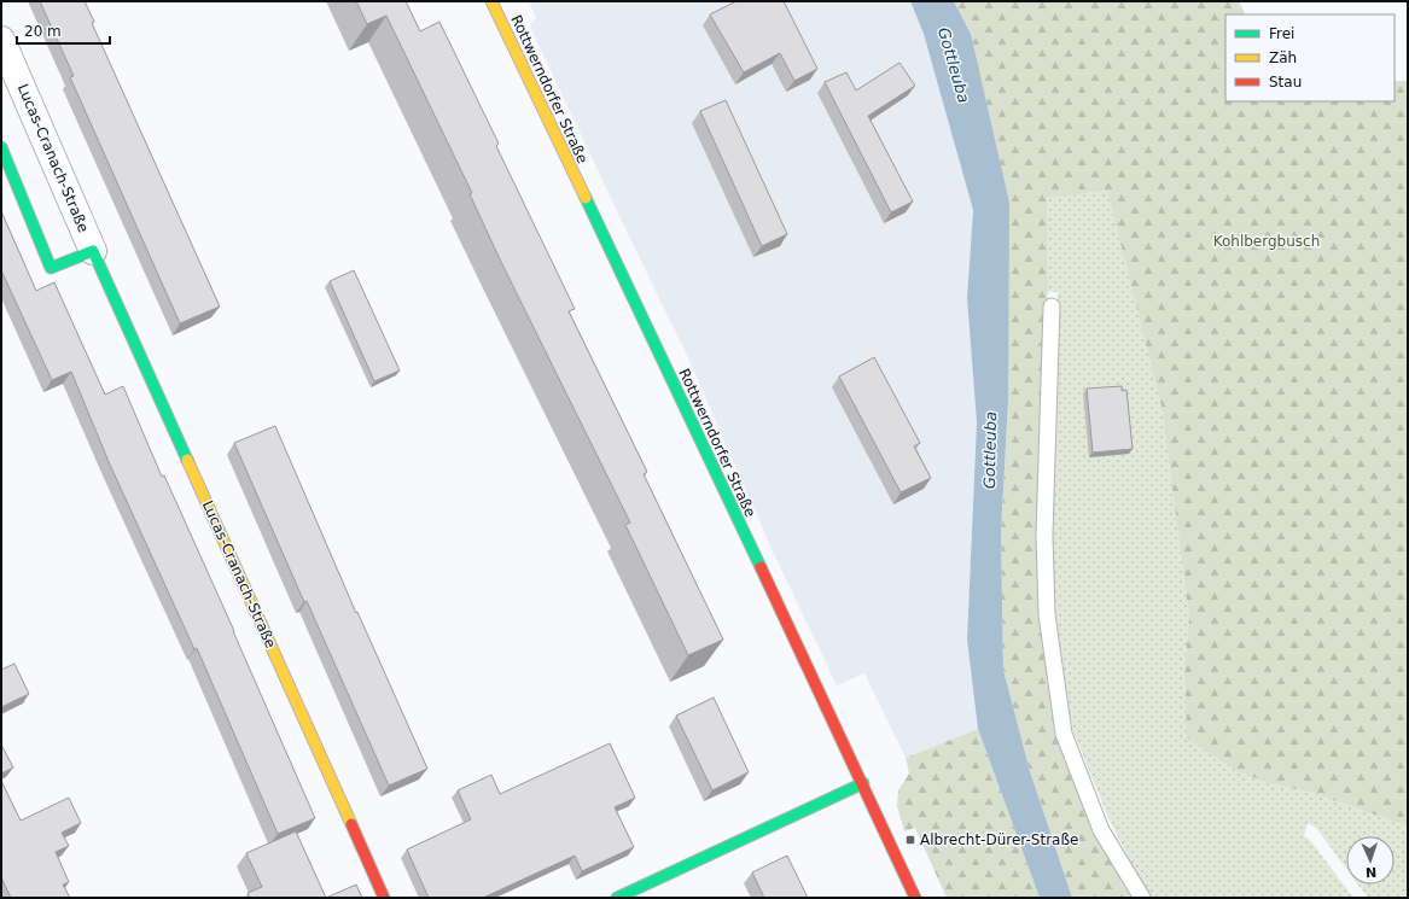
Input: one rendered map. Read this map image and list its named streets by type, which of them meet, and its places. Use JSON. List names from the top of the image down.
{
  "streets": {
    "street": ["Rottwerndorfer Straße", "Lucas-Cranach-Straße"]
  },
  "water": ["Gottleuba"],
  "parks": ["Kohlbergbusch"],
  "places": {
    "transit": ["Albrecht-Dürer-Straße"]
  },
  "legend": ["Frei", "Zäh", "Stau"],
  "scale_bar": "20 m",
  "north": "bottom"
}
